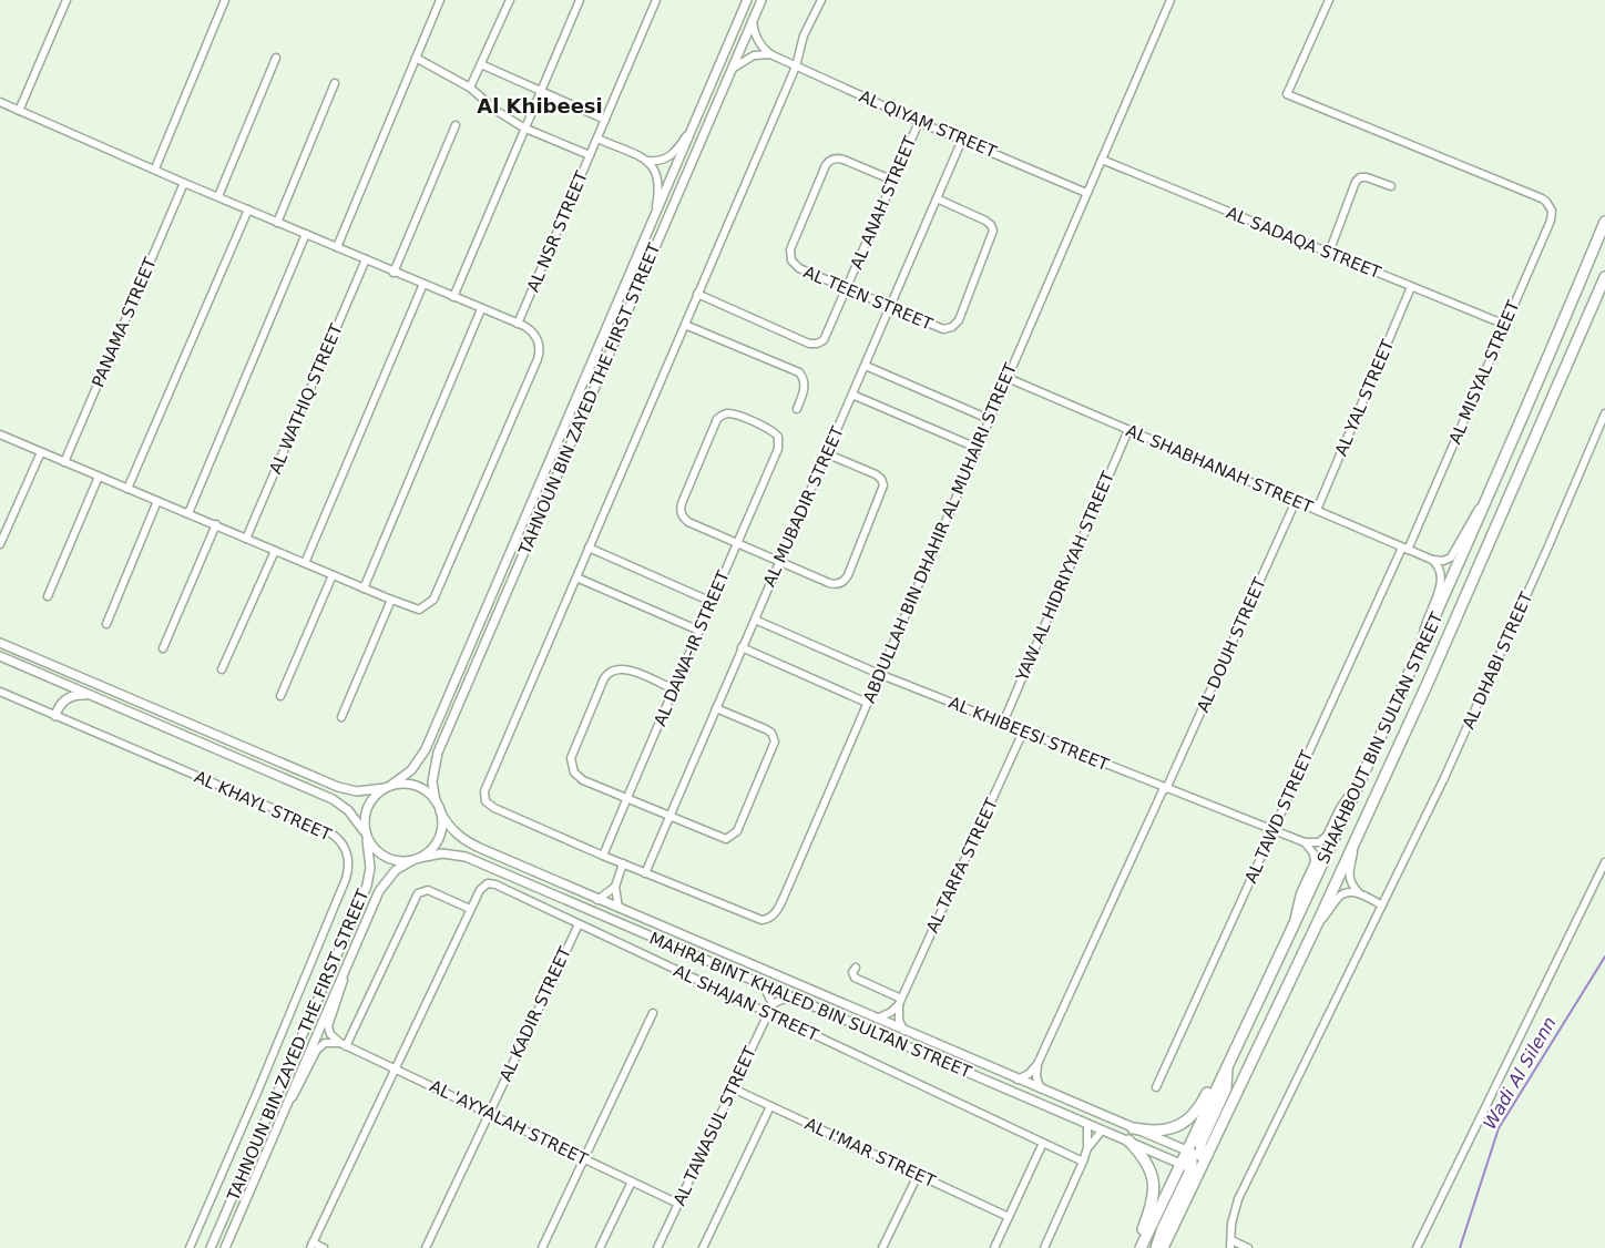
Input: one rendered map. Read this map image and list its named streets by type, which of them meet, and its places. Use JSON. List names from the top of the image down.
{
  "streets": {
    "main road": ["SHAKHBOUT BIN SULTAN STREET"],
    "street": [
      "AL QIYAM STREET",
      "AL ANAH STREET",
      "AL NSR STREET",
      "AL SADAQA STREET",
      "AL TEEN STREET",
      "PANAMA STREET",
      "AL MISYAL STREET",
      "AL YAL STREET",
      "AL WATHIQ STREET",
      "TAHNOUN BIN ZAYED THE FIRST STREET",
      "AL SHABHANAH STREET",
      "AL MUBADIR STREET",
      "ABDULLAH BIN DHAHIR AL MUHAIRI STREET",
      "YAW AL HIDRIYYAH STREET",
      "AL DOUH STREET",
      "AL DAWA-IR STREET",
      "AL DHABI STREET",
      "AL KHIBEESI STREET",
      "AL KHAYL STREET",
      "AL TAWD STREET",
      "AL TARFA STREET",
      "AL SHAJAN STREET",
      "MAHRA BINT KHALED BIN SULTAN STREET",
      "AL KADIR STREET",
      "AL 'AYYALAH STREET",
      "AL TAWASUL STREET",
      "AL I'MAR STREET"
    ]
  },
  "crossings": [
    ["AL QIYAM STREET", "AL ANAH STREET"],
    ["AL QIYAM STREET", "AL MUBADIR STREET"],
    ["AL QIYAM STREET", "ABDULLAH BIN DHAHIR AL MUHAIRI STREET"],
    ["AL ANAH STREET", "AL TEEN STREET"],
    ["AL ANAH STREET", "ABDULLAH BIN DHAHIR AL MUHAIRI STREET"],
    ["AL SADAQA STREET", "AL MISYAL STREET"],
    ["AL SADAQA STREET", "AL YAL STREET"],
    ["AL SADAQA STREET", "ABDULLAH BIN DHAHIR AL MUHAIRI STREET"],
    ["AL TEEN STREET", "AL MUBADIR STREET"],
    ["AL MISYAL STREET", "AL SHABHANAH STREET"],
    ["AL MISYAL STREET", "AL TAWD STREET"],
    ["AL YAL STREET", "AL SHABHANAH STREET"],
    ["TAHNOUN BIN ZAYED THE FIRST STREET", "MAHRA BINT KHALED BIN SULTAN STREET"],
    ["AL SHABHANAH STREET", "ABDULLAH BIN DHAHIR AL MUHAIRI STREET"],
    ["AL SHABHANAH STREET", "YAW AL HIDRIYYAH STREET"],
    ["AL SHABHANAH STREET", "AL DOUH STREET"],
    ["AL SHABHANAH STREET", "AL TAWD STREET"],
    ["AL MUBADIR STREET", "ABDULLAH BIN DHAHIR AL MUHAIRI STREET"],
    ["AL MUBADIR STREET", "AL KHIBEESI STREET"],
    ["ABDULLAH BIN DHAHIR AL MUHAIRI STREET", "AL DAWA-IR STREET"],
    ["ABDULLAH BIN DHAHIR AL MUHAIRI STREET", "AL KHIBEESI STREET"],
    ["YAW AL HIDRIYYAH STREET", "AL KHIBEESI STREET"],
    ["AL DOUH STREET", "AL KHIBEESI STREET"],
    ["AL DOUH STREET", "MAHRA BINT KHALED BIN SULTAN STREET"],
    ["AL KHIBEESI STREET", "AL TAWD STREET"],
    ["AL KHIBEESI STREET", "AL TARFA STREET"],
    ["SHAKHBOUT BIN SULTAN STREET", "MAHRA BINT KHALED BIN SULTAN STREET"],
    ["AL SHAJAN STREET", "AL KADIR STREET"],
    ["AL SHAJAN STREET", "AL 'AYYALAH STREET"],
    ["AL SHAJAN STREET", "AL TAWASUL STREET"],
    ["AL KADIR STREET", "AL 'AYYALAH STREET"],
    ["AL 'AYYALAH STREET", "AL TAWASUL STREET"],
    ["AL TAWASUL STREET", "AL I'MAR STREET"]
  ],
  "districts": ["Al Khibeesi"],
  "water": ["Wadi Al Silenn"]
}
